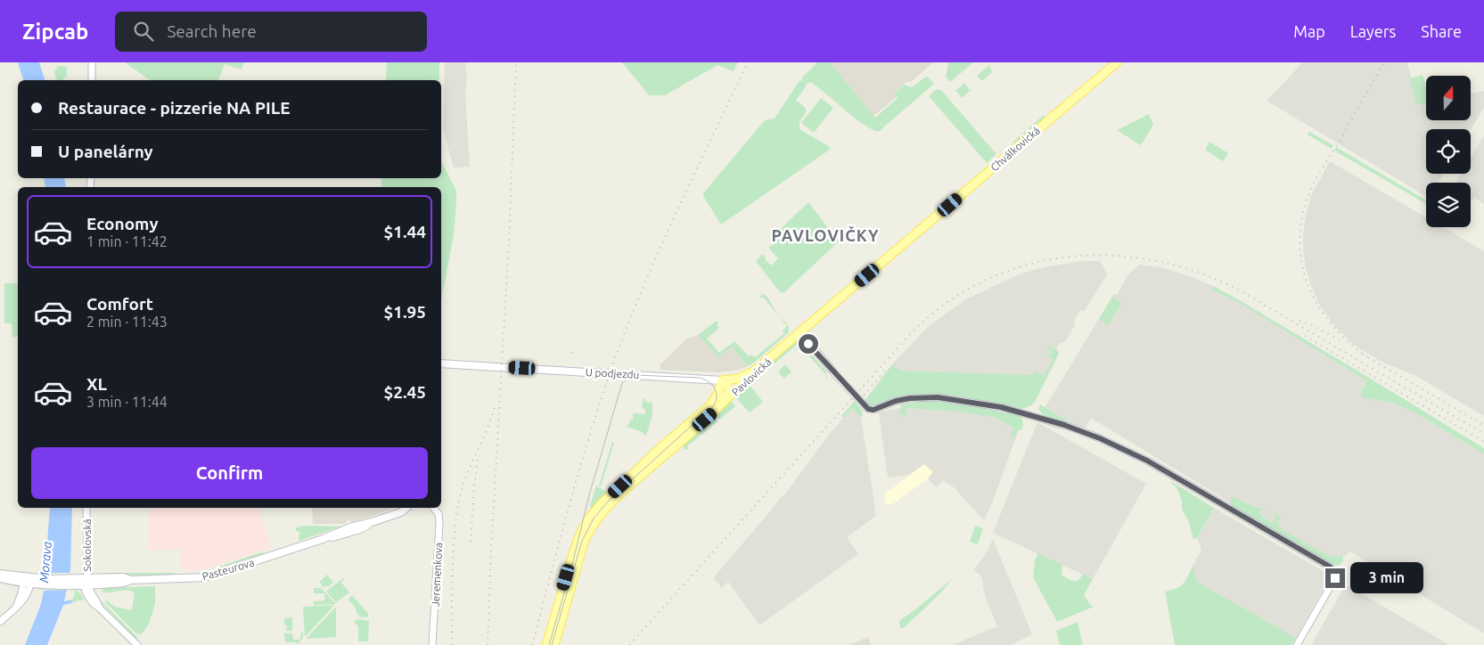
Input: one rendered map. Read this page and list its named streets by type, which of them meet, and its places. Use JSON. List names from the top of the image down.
{
  "streets": {
    "main road": [
      "Chválkovická",
      "U podjezdu",
      "Pavlovická",
      "Pasteurova"
    ],
    "street": ["Sokolovská", "Jeremenkova"]
  },
  "crossings": [
    ["Chválkovická", "Pavlovická"],
    ["U podjezdu", "Pavlovická"],
    ["Sokolovská", "Pasteurova"]
  ],
  "districts": ["PAVLOVIČKY"],
  "water": ["Morava"],
  "north": "top",
  "page": {
    "header": "Zipcab",
    "search": "Search here",
    "nav": ["Map", "Layers", "Share"],
    "banner": ["Restaurace - pizzerie NA PILE", "U panelárny"],
    "list": [
      {
        "name": "Economy",
        "note": "1 min · 11:42",
        "value": "$1.44"
      },
      {
        "name": "Comfort",
        "note": "2 min · 11:43",
        "value": "$1.95"
      },
      {
        "name": "XL",
        "note": "3 min · 11:44",
        "value": "$2.45"
      }
    ],
    "buttons": "Confirm",
    "bubble": "3 min"
  }
}
